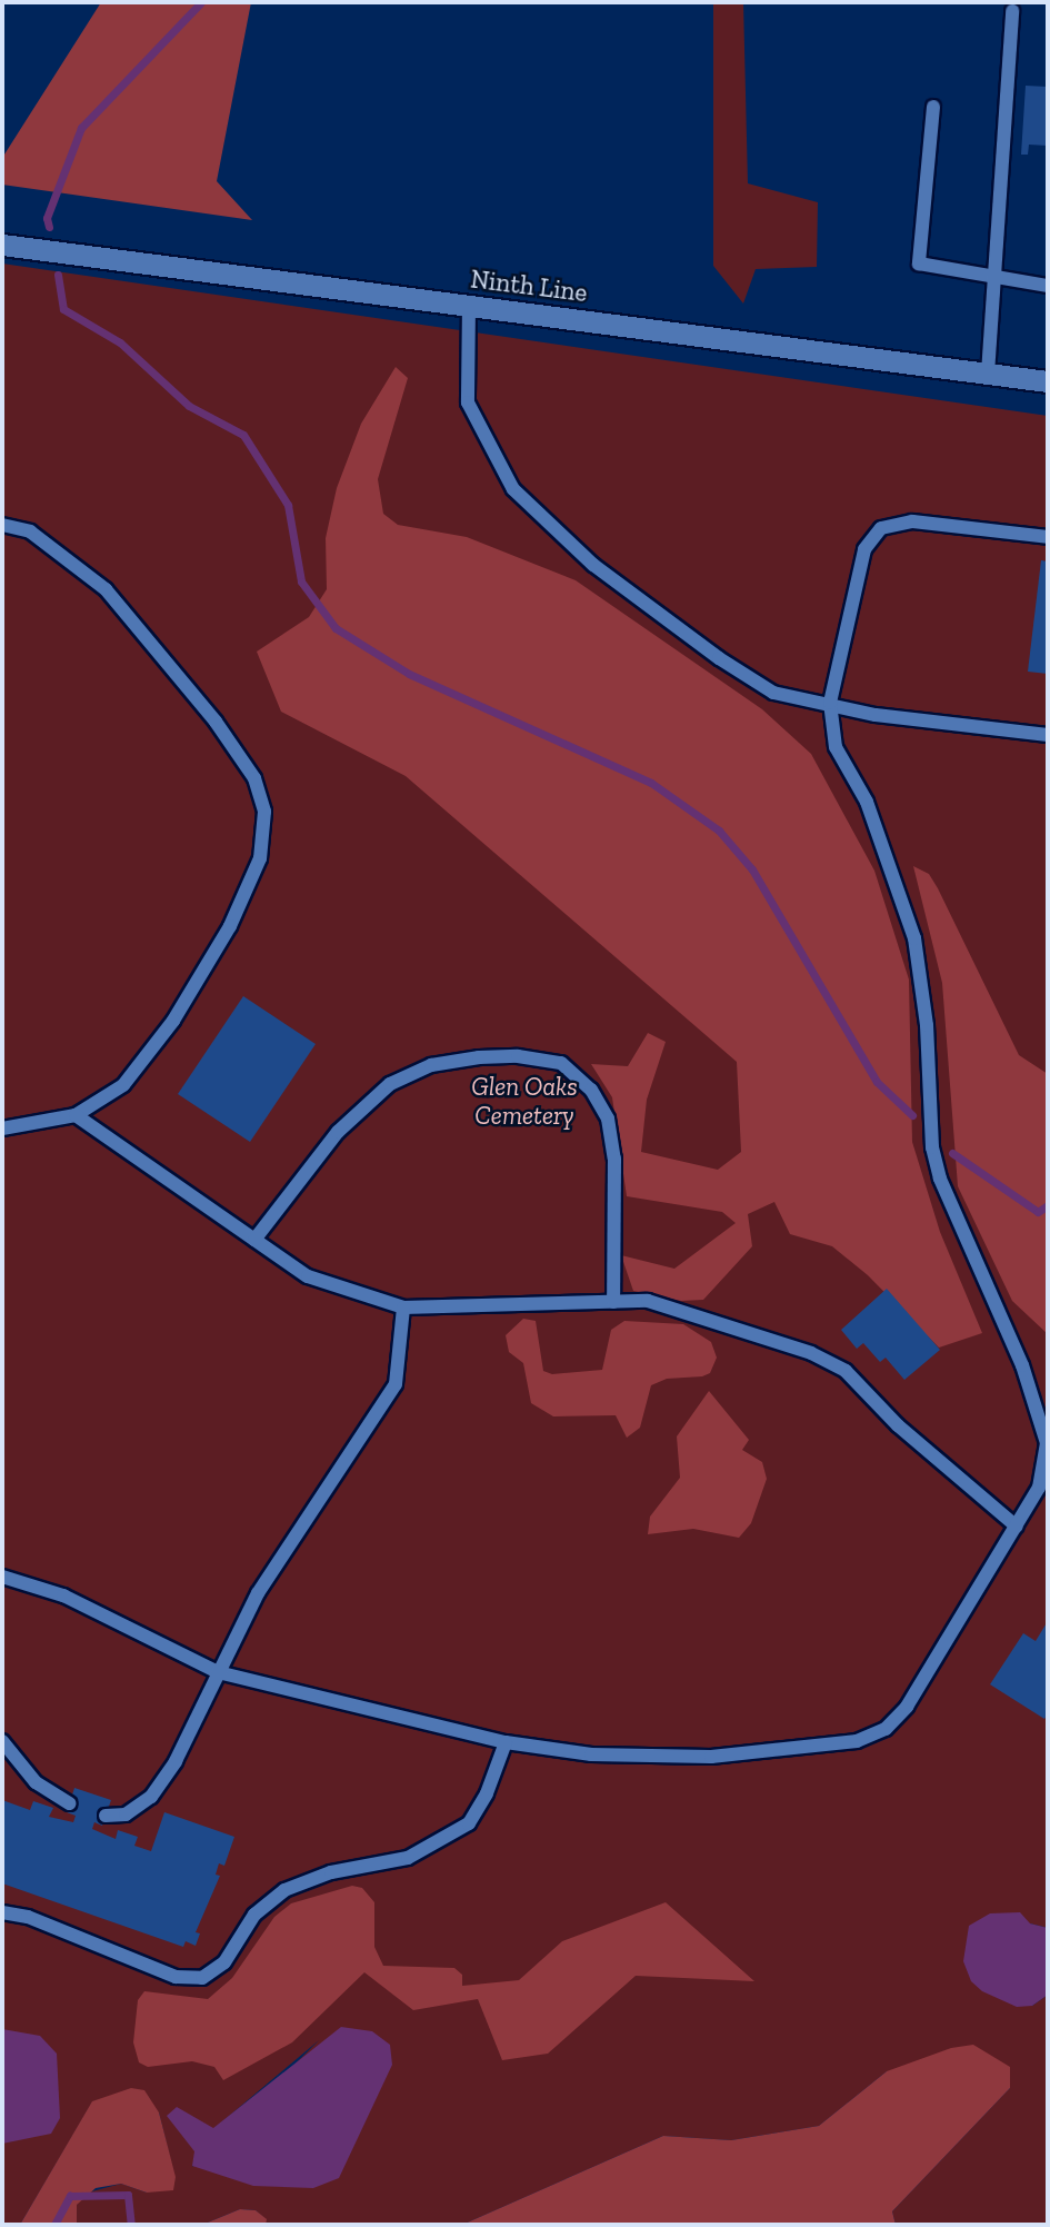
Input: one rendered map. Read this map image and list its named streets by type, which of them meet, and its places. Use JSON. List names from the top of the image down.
{
  "streets": {
    "main road": ["Ninth Line"]
  },
  "parks": ["Glen Oaks Cemetery"]
}
